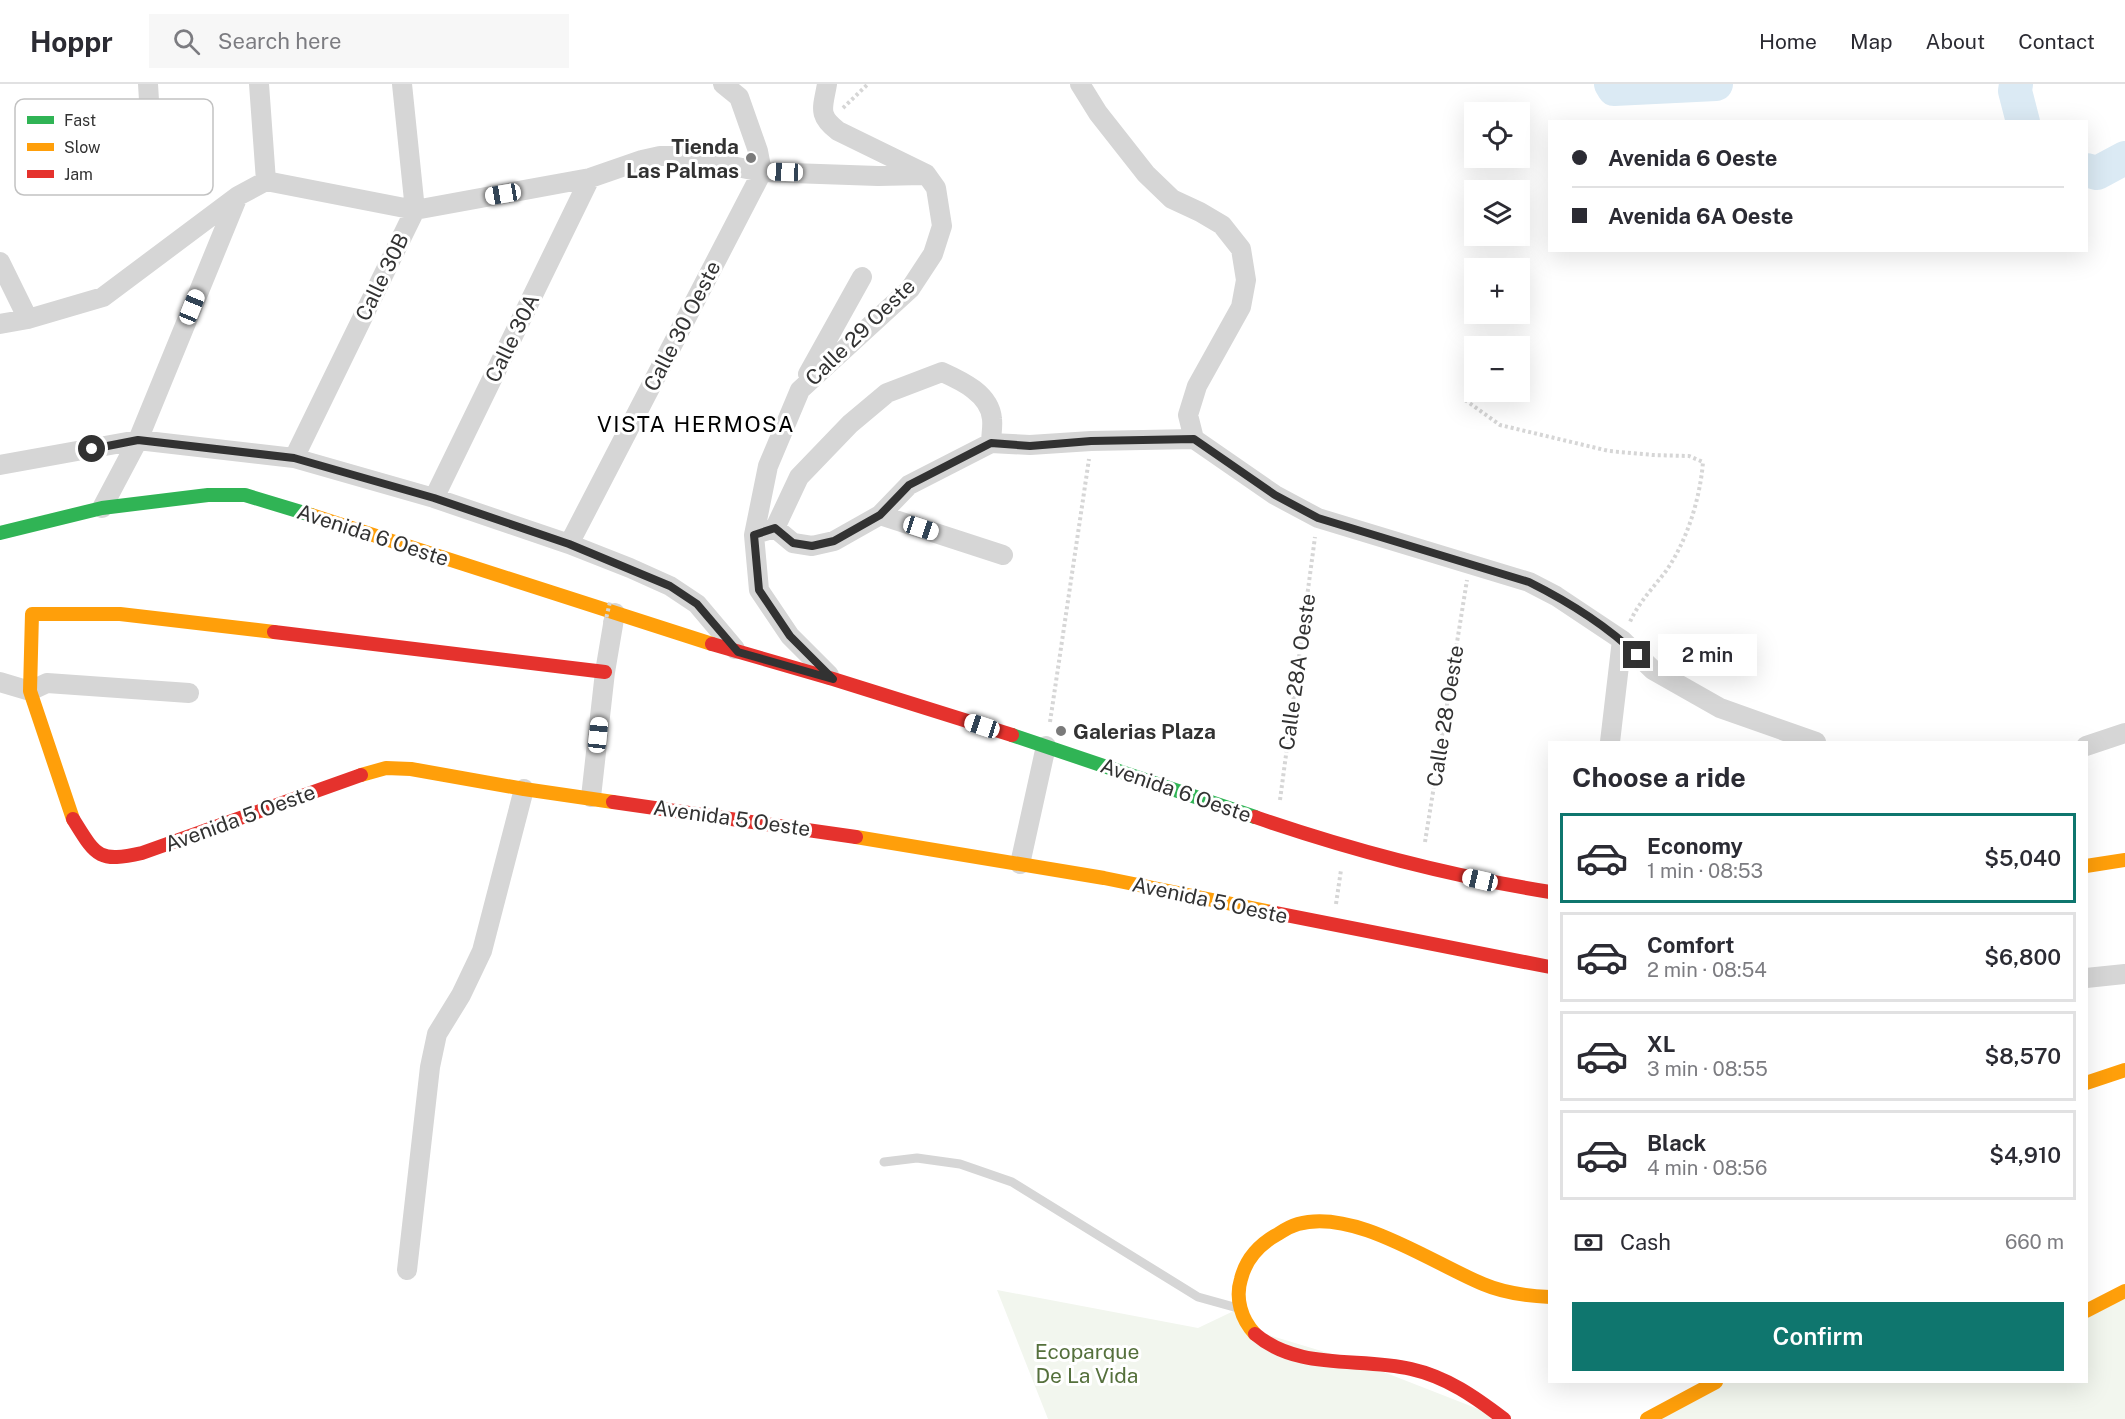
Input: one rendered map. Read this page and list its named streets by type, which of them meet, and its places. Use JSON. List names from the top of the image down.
{
  "streets": {
    "main road": ["Avenida 6 Oeste", "Avenida 5 Oeste"],
    "street": [
      "Calle 30B",
      "Calle 30 Oeste",
      "Calle 29 Oeste",
      "Calle 30A"
    ],
    "path": ["Calle 28A Oeste", "Calle 28 Oeste"]
  },
  "crossings": [
    ["Calle 29 Oeste", "Avenida 6 Oeste"],
    ["Avenida 6 Oeste", "Calle 28A Oeste"],
    ["Avenida 6 Oeste", "Calle 28 Oeste"]
  ],
  "districts": ["VISTA HERMOSA"],
  "parks": ["Ecoparque De La Vida"],
  "places": ["Tienda Las Palmas", "Galerias Plaza"],
  "legend": ["Fast", "Slow", "Jam"],
  "page": {
    "header": "Hoppr",
    "search": "Search here",
    "nav": [
      "Home",
      "Map",
      "About",
      "Contact"
    ],
    "map_buttons": ["+", "−"],
    "banner": ["Avenida 6 Oeste", "Avenida 6A Oeste"],
    "bubble": "2 min",
    "heading": "Choose a ride",
    "list": [
      {
        "name": "Economy",
        "note": "1 min · 08:53",
        "value": "$5,040"
      },
      {
        "name": "Comfort",
        "note": "2 min · 08:54",
        "value": "$6,800"
      },
      {
        "name": "XL",
        "note": "3 min · 08:55",
        "value": "$8,570"
      },
      {
        "name": "Black",
        "note": "4 min · 08:56",
        "value": "$4,910"
      }
    ],
    "pay": ["Cash", "660 m"],
    "buttons": "Confirm"
  }
}
